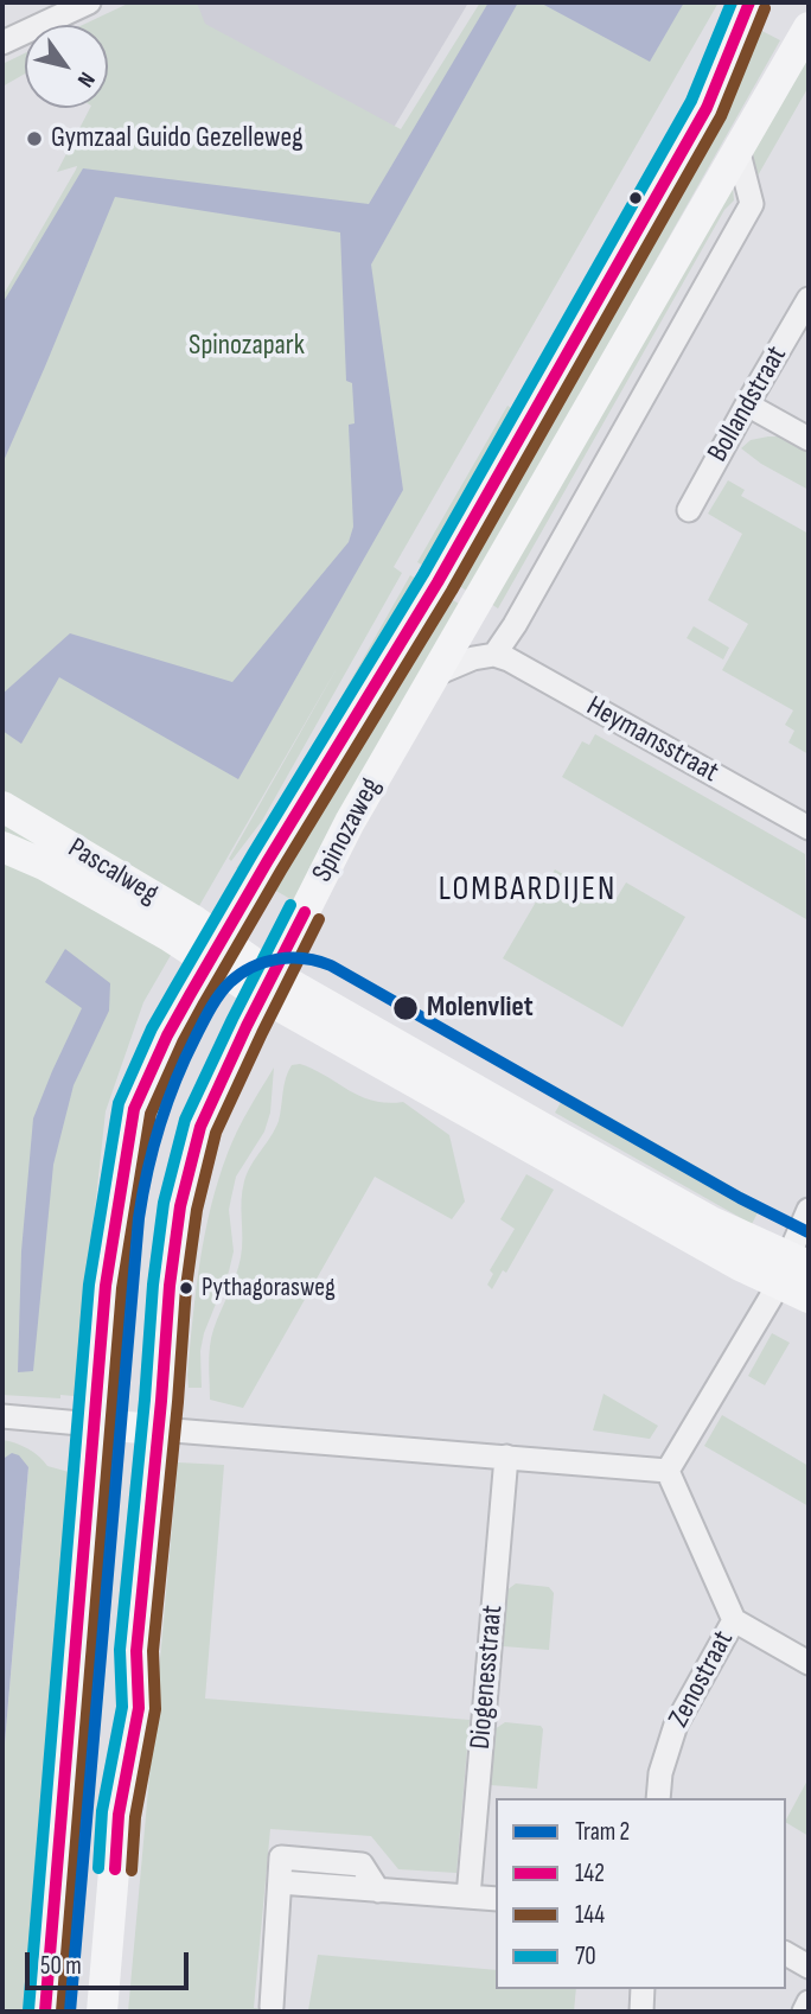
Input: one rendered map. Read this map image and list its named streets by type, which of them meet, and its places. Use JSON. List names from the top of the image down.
{
  "streets": {
    "main road": ["Spinozaweg", "Pascalweg"],
    "street": [
      "Bollandstraat",
      "Heymansstraat",
      "Diogenesstraat",
      "Zenostraat"
    ]
  },
  "crossings": [
    ["Spinozaweg", "Pascalweg"]
  ],
  "districts": ["LOMBARDIJEN"],
  "parks": ["Spinozapark"],
  "places": ["Gymzaal Guido Gezelleweg", "Molenvliet", "Pythagorasweg"],
  "lines": [
    "transit line 142",
    "transit line 70",
    "transit line 144",
    "tram line 2"
  ],
  "legend": [
    "Tram 2",
    "142",
    "144",
    "70"
  ],
  "scale_bar": "50 m",
  "north": "bottom right"
}
